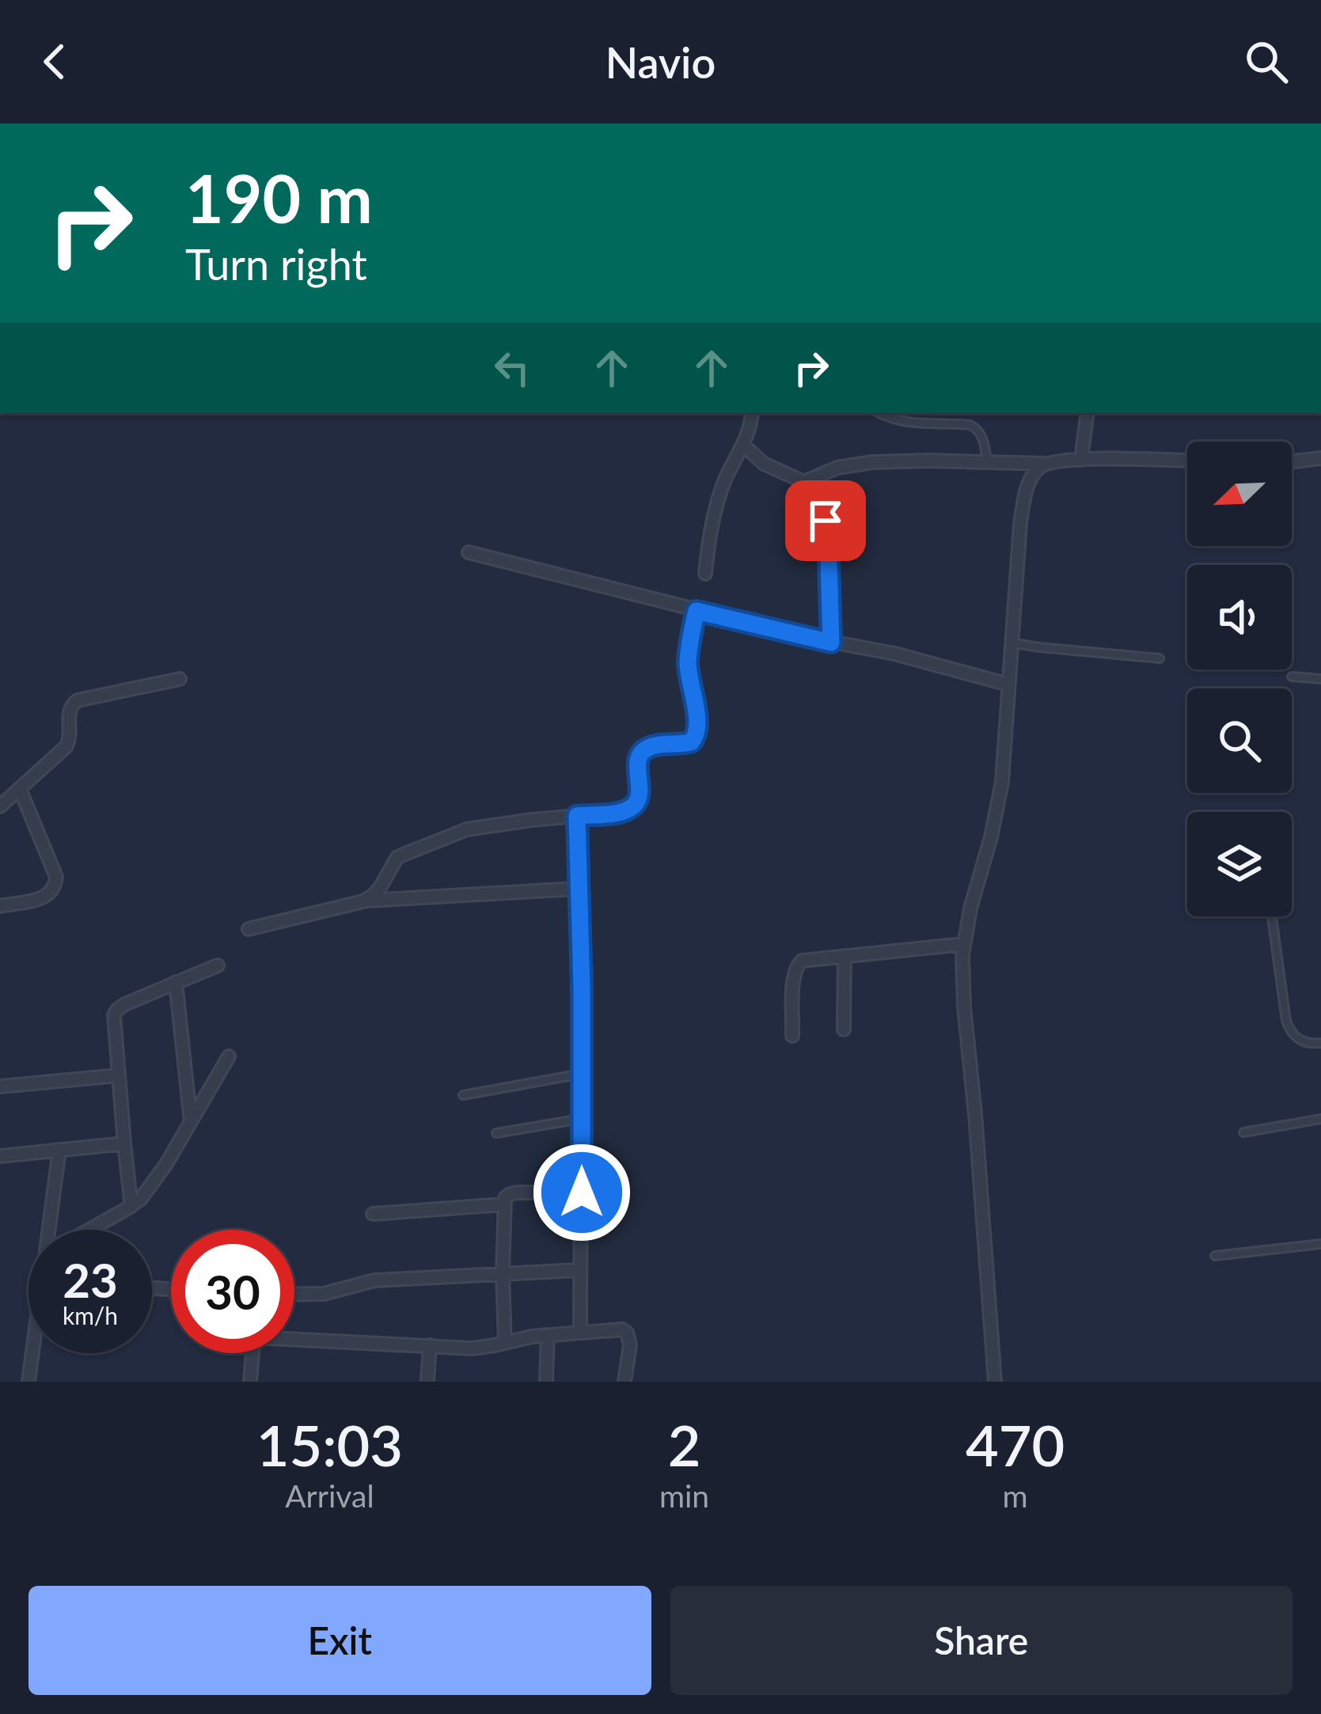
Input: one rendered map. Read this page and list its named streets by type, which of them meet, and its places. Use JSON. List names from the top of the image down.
{
  "north": "bottom left",
  "page": {
    "header": "Navio",
    "turn": ["190 m", "Turn right"],
    "speed": "23 km/h",
    "limit": "30",
    "eta": [
      "15:03",
      "Arrival",
      "2",
      "min",
      "470",
      "m"
    ],
    "buttons": ["Exit", "Share"]
  }
}
